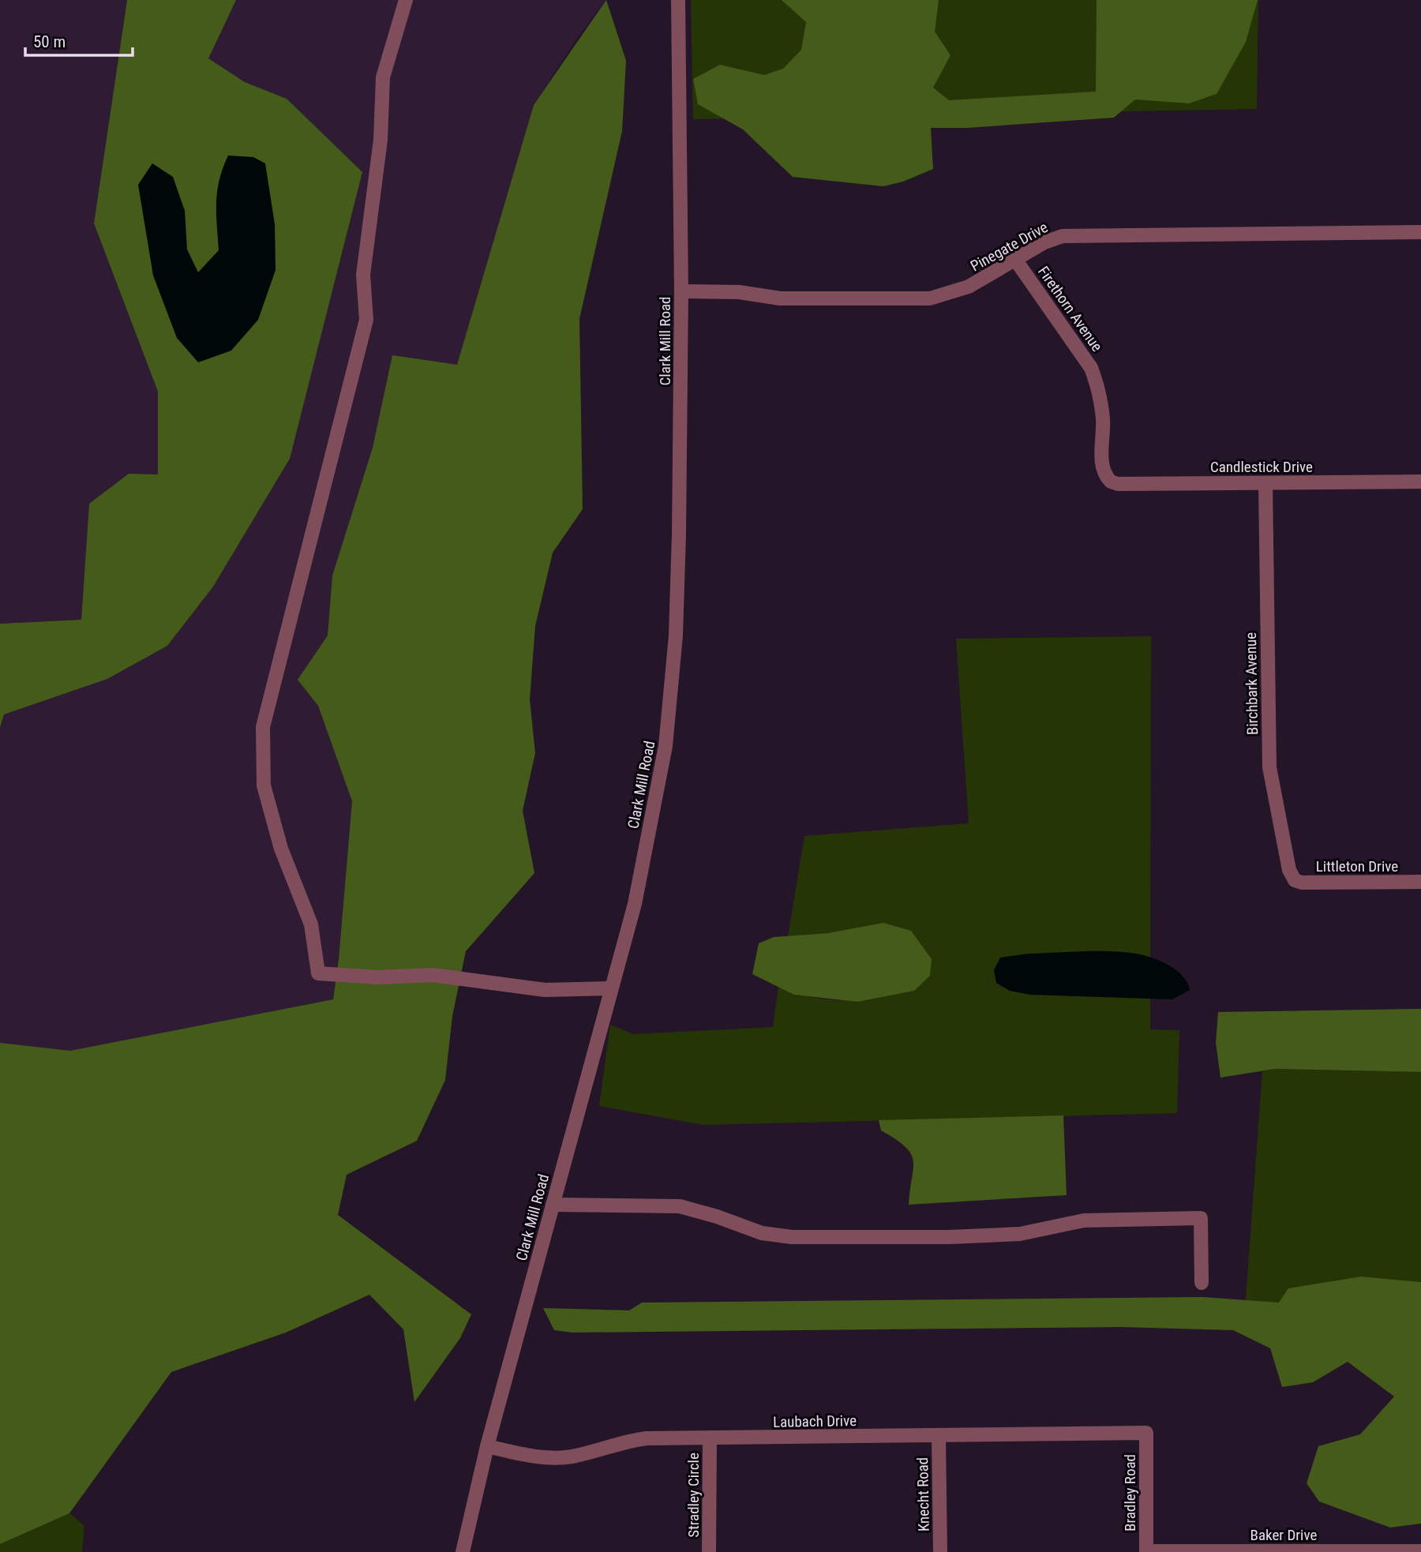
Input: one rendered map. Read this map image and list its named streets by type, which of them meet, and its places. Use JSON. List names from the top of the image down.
{
  "streets": {
    "street": [
      "Pinegate Drive",
      "Firethorn Avenue",
      "Clark Mill Road",
      "Candlestick Drive",
      "Birchbark Avenue",
      "Littleton Drive",
      "Laubach Drive",
      "Bradley Road",
      "Knecht Road",
      "Stradley Circle",
      "Baker Drive"
    ]
  },
  "crossings": [
    ["Pinegate Drive", "Firethorn Avenue"],
    ["Pinegate Drive", "Clark Mill Road"],
    ["Firethorn Avenue", "Candlestick Drive"],
    ["Clark Mill Road", "Laubach Drive"],
    ["Candlestick Drive", "Birchbark Avenue"],
    ["Birchbark Avenue", "Littleton Drive"],
    ["Laubach Drive", "Bradley Road"],
    ["Laubach Drive", "Knecht Road"],
    ["Laubach Drive", "Stradley Circle"],
    ["Bradley Road", "Baker Drive"]
  ],
  "scale_bar": "50 m"
}
